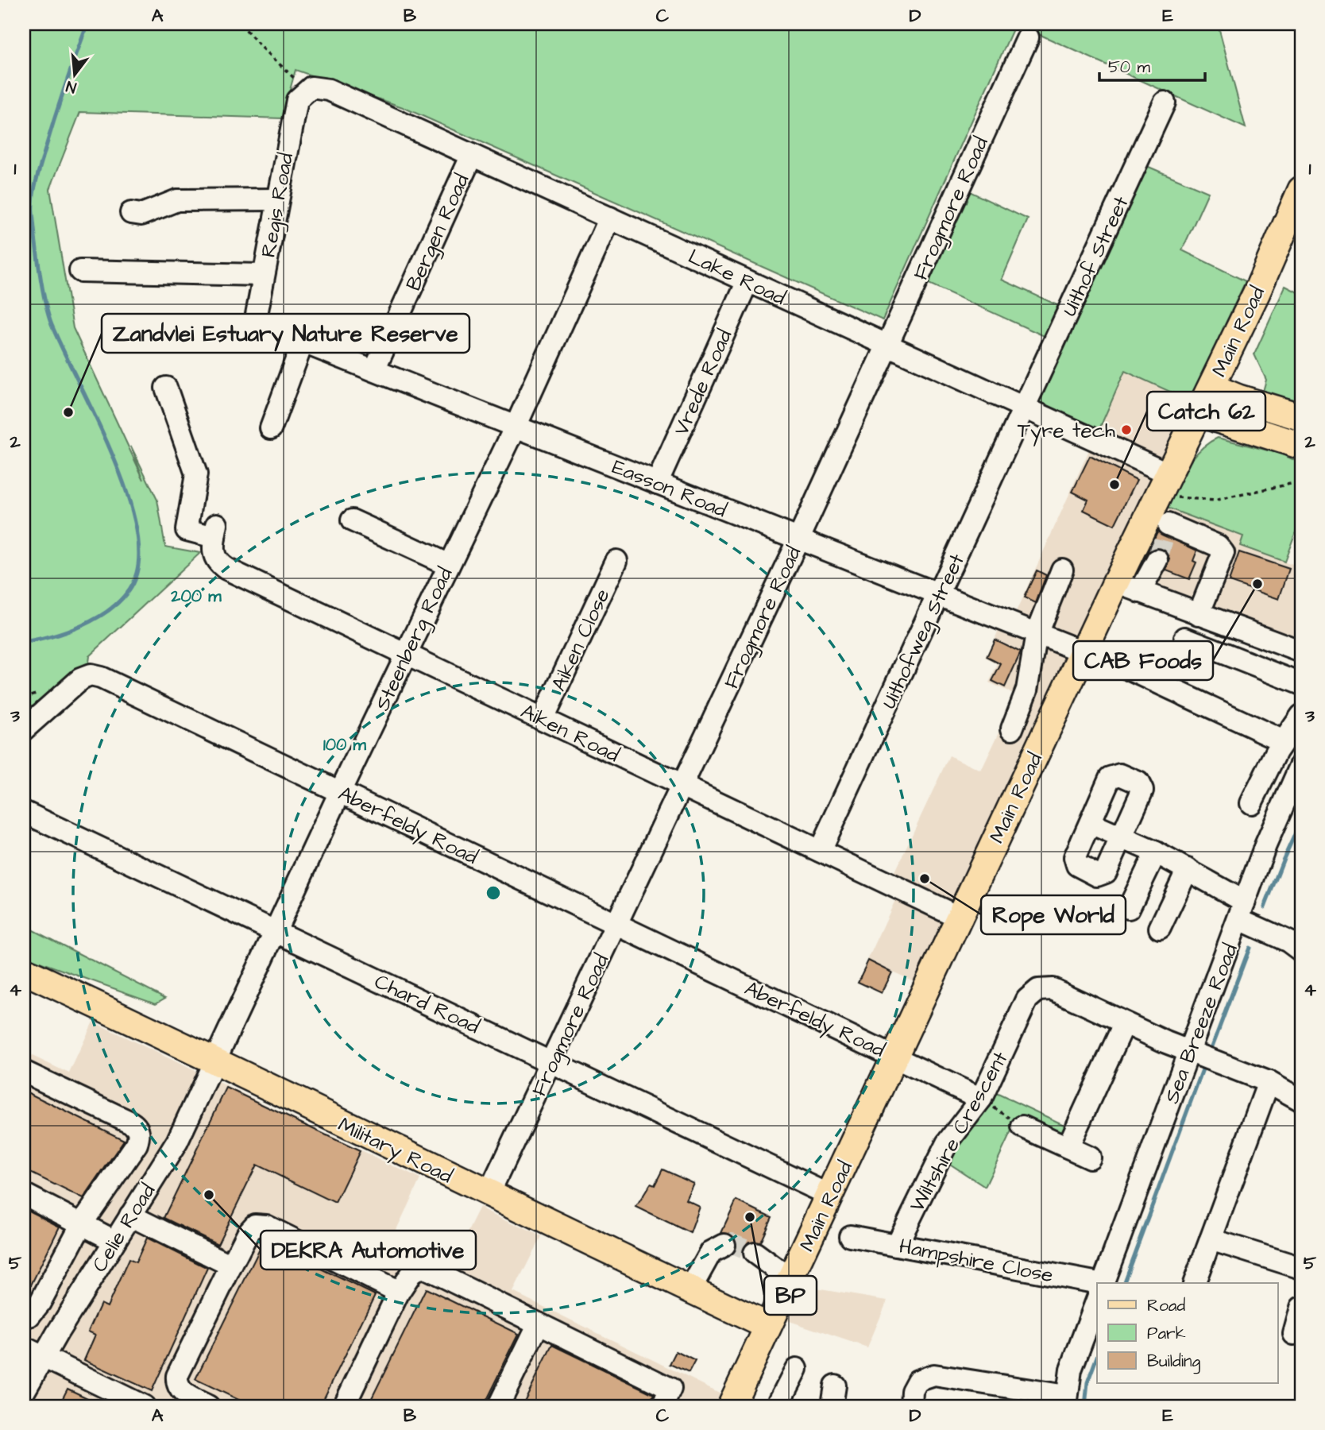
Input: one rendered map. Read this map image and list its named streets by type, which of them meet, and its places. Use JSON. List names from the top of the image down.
{
  "streets": {
    "main road": ["Main Road", "Military Road"],
    "street": [
      "Regis Road",
      "Frogmore Road",
      "Bergen Road",
      "Uithof Street",
      "Lake Road",
      "Vrede Road",
      "Easson Road",
      "Uithofweg Street",
      "Steenberg Road",
      "Aiken Close",
      "Aiken Road",
      "Aberfeldy Road",
      "Chard Road",
      "Sea Breeze Road",
      "Wiltshire Crescent",
      "Celie Road",
      "Hampshire Close"
    ]
  },
  "crossings": [
    ["Regis Road", "Lake Road"],
    ["Regis Road", "Easson Road"],
    ["Frogmore Road", "Lake Road"],
    ["Frogmore Road", "Easson Road"],
    ["Frogmore Road", "Aiken Road"],
    ["Frogmore Road", "Aberfeldy Road"],
    ["Frogmore Road", "Chard Road"],
    ["Frogmore Road", "Military Road"],
    ["Bergen Road", "Lake Road"],
    ["Bergen Road", "Easson Road"],
    ["Uithof Street", "Lake Road"],
    ["Uithof Street", "Uithofweg Street"],
    ["Lake Road", "Main Road"],
    ["Lake Road", "Vrede Road"],
    ["Lake Road", "Uithofweg Street"],
    ["Lake Road", "Steenberg Road"],
    ["Main Road", "Easson Road"],
    ["Main Road", "Aiken Road"],
    ["Main Road", "Aberfeldy Road"],
    ["Main Road", "Chard Road"],
    ["Main Road", "Military Road"],
    ["Vrede Road", "Easson Road"],
    ["Easson Road", "Uithofweg Street"],
    ["Easson Road", "Steenberg Road"],
    ["Uithofweg Street", "Aiken Road"],
    ["Steenberg Road", "Aiken Road"],
    ["Steenberg Road", "Aberfeldy Road"],
    ["Steenberg Road", "Chard Road"],
    ["Steenberg Road", "Military Road"],
    ["Steenberg Road", "Celie Road"],
    ["Aiken Close", "Aiken Road"],
    ["Aberfeldy Road", "Wiltshire Crescent"],
    ["Sea Breeze Road", "Wiltshire Crescent"],
    ["Wiltshire Crescent", "Hampshire Close"],
    ["Military Road", "Celie Road"]
  ],
  "places": [
    "Zandvlei Estuary Nature Reserve",
    "Tyre tech",
    "Catch 62",
    "CAB Foods",
    "Rope World",
    "DEKRA Automotive",
    "BP"
  ],
  "legend": ["Road", "Park", "Building"],
  "scale_bar": "50 m",
  "north": "bottom",
  "grid": {
    "columns": [
      "A",
      "B",
      "C",
      "D",
      "E"
    ],
    "rows": [
      "1",
      "2",
      "3",
      "4",
      "5"
    ]
  },
  "rings": ["200 m", "100 m"]
}
